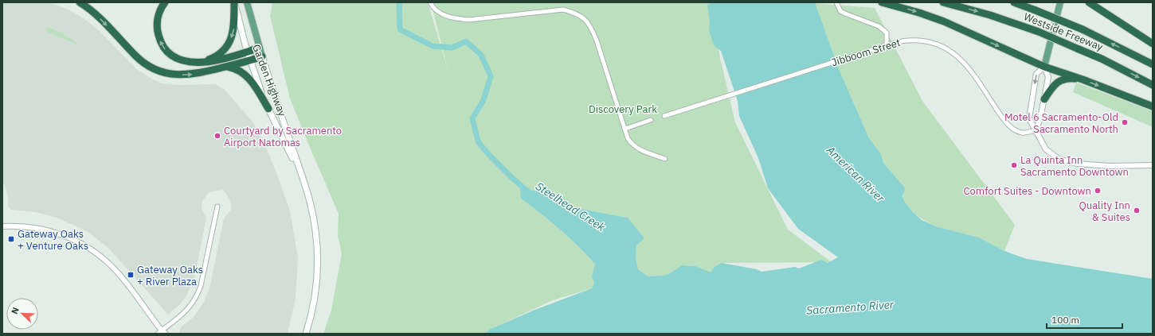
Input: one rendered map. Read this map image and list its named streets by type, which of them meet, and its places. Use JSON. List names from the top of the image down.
{
  "streets": {
    "highway": ["Westside Freeway"],
    "main road": ["Garden Highway"],
    "street": ["Jibboom Street"]
  },
  "water": ["American River", "Steelhead Creek", "Sacramento River"],
  "parks": ["Discovery Park"],
  "places": {
    "other": [
      "Motel 6 Sacramento-Old Sacramento North",
      "Courtyard by Sacramento Airport Natomas",
      "La Quinta Inn Sacramento Downtown",
      "Comfort Suites - Downtown",
      "Quality Inn & Suites"
    ],
    "transit": ["Gateway Oaks + Venture Oaks", "Gateway Oaks + River Plaza"]
  },
  "scale_bar": "100 m",
  "north": "top left"
}
